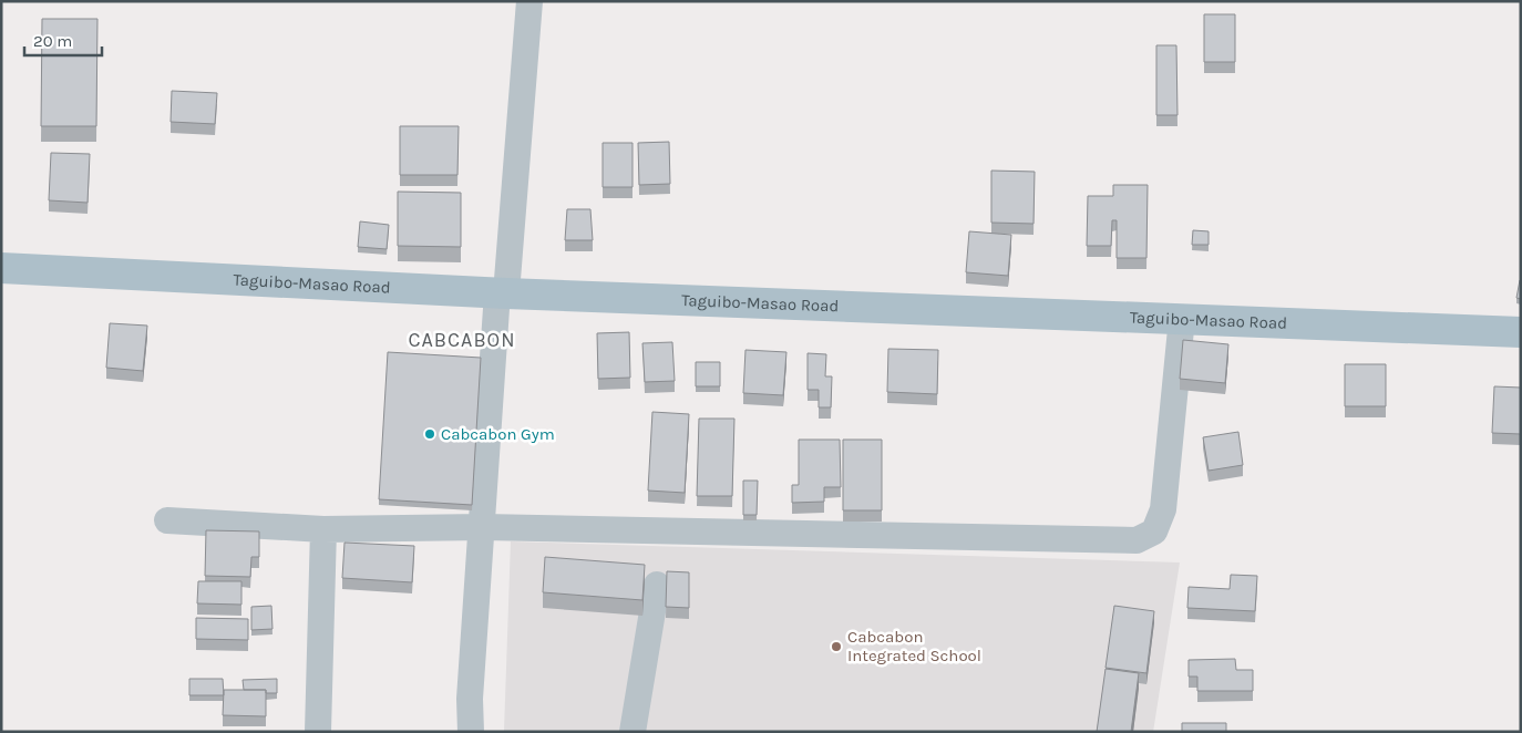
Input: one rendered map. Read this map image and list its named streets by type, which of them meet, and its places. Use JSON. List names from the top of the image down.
{
  "streets": {
    "main road": ["Taguibo-Masao Road"]
  },
  "districts": ["CABCABON"],
  "places": ["Cabcabon Gym", "Cabcabon Integrated School"],
  "scale_bar": "20 m"
}
